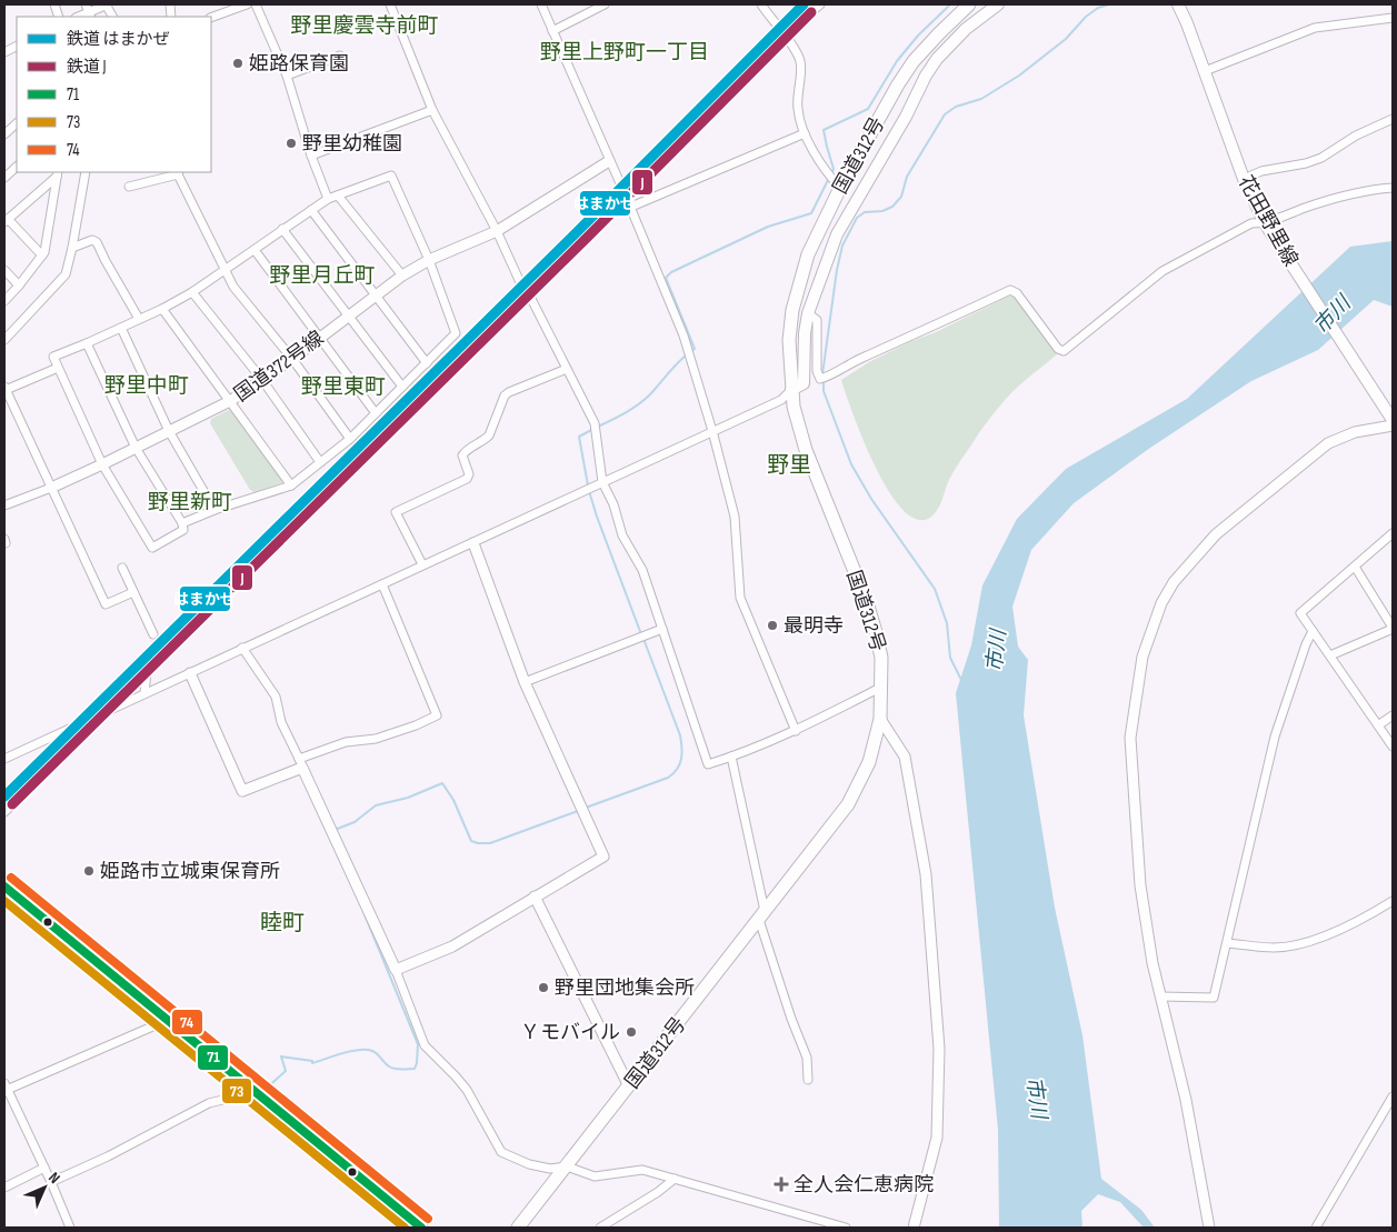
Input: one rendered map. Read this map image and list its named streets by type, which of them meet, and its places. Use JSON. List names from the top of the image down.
{
  "streets": {
    "highway": ["国道312号"],
    "main road": ["花田野里線"],
    "street": ["国道372号線"]
  },
  "districts": [
    "野里慶雲寺前町",
    "野里上野町一丁目",
    "野里月丘町",
    "野里中町",
    "野里東町",
    "野里",
    "野里新町",
    "睦町"
  ],
  "water": ["市川"],
  "places": {
    "other": [
      "姫路保育園",
      "野里幼稚園",
      "最明寺",
      "姫路市立城東保育所",
      "野里団地集会所",
      "Ｙモバイル"
    ],
    "health": ["全人会仁恵病院"]
  },
  "lines": [
    "rail line はまかぜ",
    "rail line J",
    "transit line 74",
    "transit line 71",
    "transit line 73"
  ],
  "legend": [
    "鉄道 はまかぜ",
    "鉄道 J",
    "71",
    "73",
    "74"
  ],
  "north": "top right"
}
